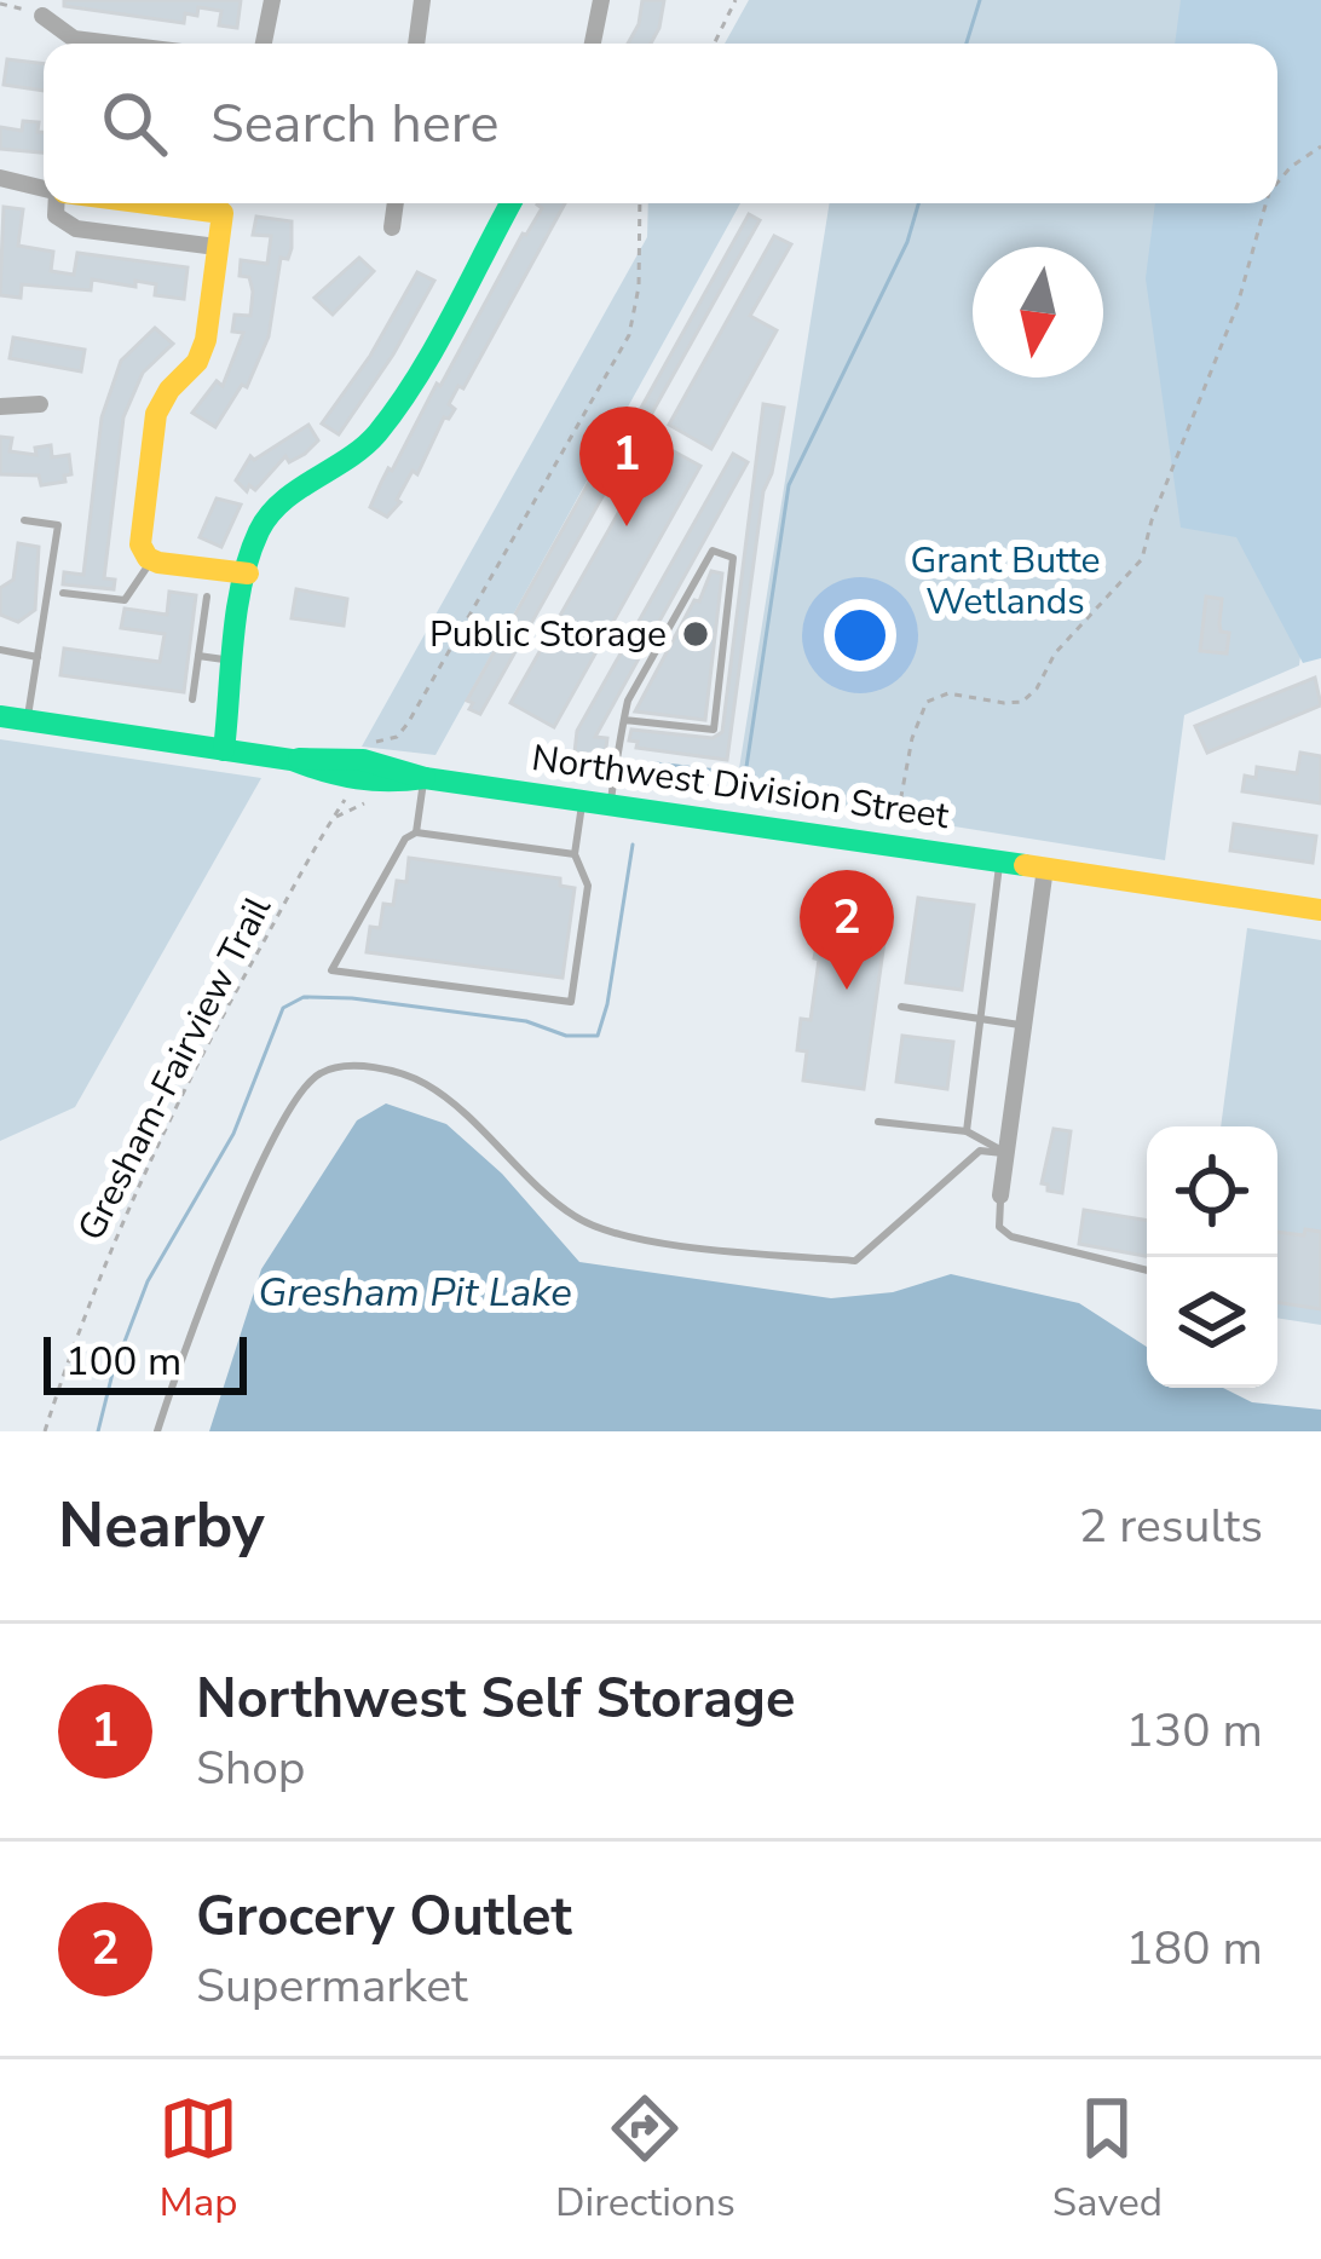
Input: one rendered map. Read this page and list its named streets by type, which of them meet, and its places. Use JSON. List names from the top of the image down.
{
  "streets": {
    "main road": ["Northwest Division Street"],
    "path": ["Gresham-Fairview Trail"]
  },
  "crossings": [
    ["Northwest Division Street", "Gresham-Fairview Trail"]
  ],
  "water": ["Gresham Pit Lake"],
  "parks": ["Grant Butte Wetlands"],
  "places": ["Public Storage"],
  "scale_bar": "100 m",
  "north": "bottom",
  "page": {
    "search": "Search here",
    "pins": ["1", "2"],
    "scale": "100 m",
    "heading": ["Nearby", "2 results"],
    "list": [
      {
        "mark": "1",
        "name": "Northwest Self Storage",
        "note": "Shop",
        "value": "130 m"
      },
      {
        "mark": "2",
        "name": "Grocery Outlet",
        "note": "Supermarket",
        "value": "180 m"
      }
    ],
    "nav": ["Map", "Directions", "Saved"]
  }
}
